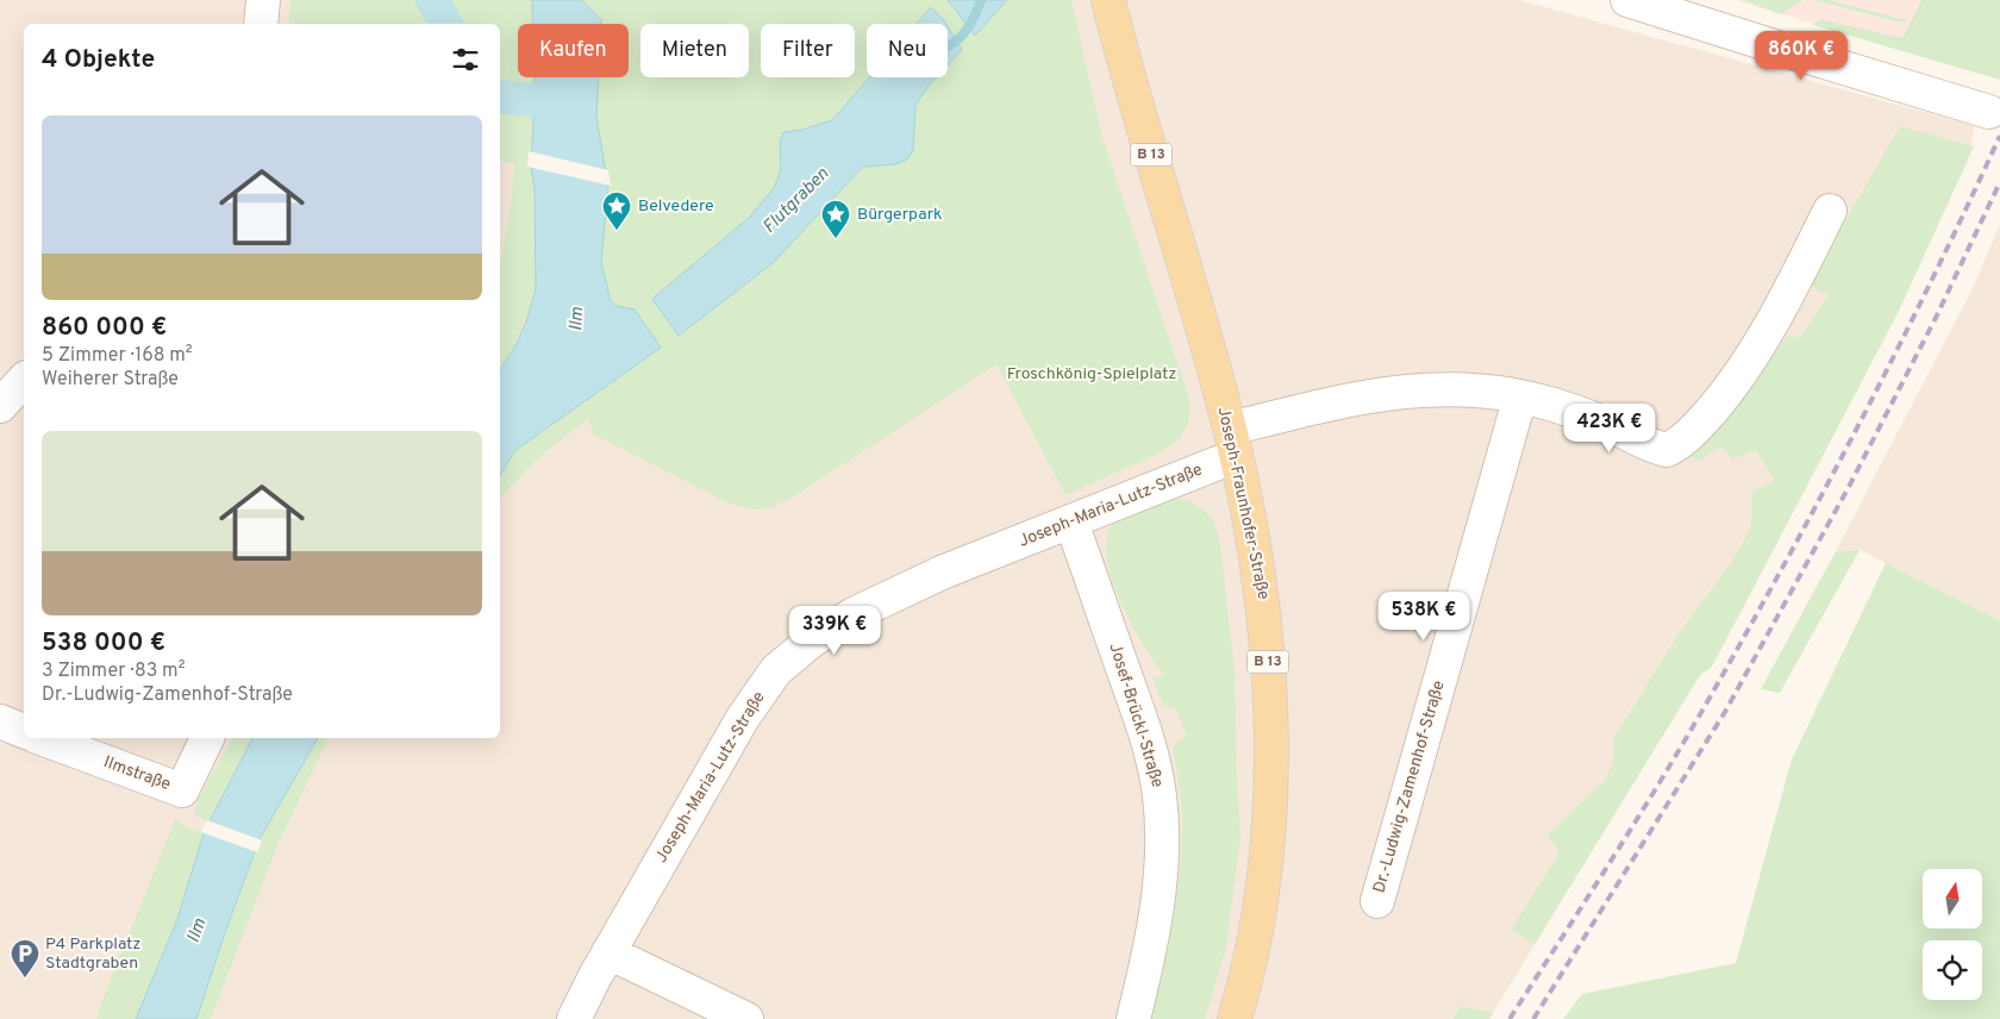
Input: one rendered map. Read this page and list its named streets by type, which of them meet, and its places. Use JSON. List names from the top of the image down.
{
  "streets": {
    "main road": ["B 13", "Joseph-Fraunhofer-Straße"],
    "street": [
      "Joseph-Maria-Lutz-Straße",
      "Josef-Brückl-Straße",
      "Ilmstraße",
      "Dr.-Ludwig-Zamenhof-Straße"
    ]
  },
  "crossings": [
    ["Joseph-Fraunhofer-Straße", "Joseph-Maria-Lutz-Straße"],
    ["Joseph-Maria-Lutz-Straße", "Josef-Brückl-Straße"]
  ],
  "water": ["Flutgraben", "Ilm"],
  "parks": ["Froschkönig-Spielplatz"],
  "places": {
    "place": ["Belvedere", "Bürgerpark"],
    "parking": ["P4 Parkplatz Stadtgraben"]
  },
  "north": "top",
  "page": {
    "chip": [
      "Kaufen",
      "Mieten",
      "Filter",
      "Neu"
    ],
    "heading": "4 Objekte",
    "price": [
      "860K €",
      "423K €",
      "538K €",
      "339K €"
    ],
    "list": [
      {
        "name": "860 000 €",
        "note": "5 Zimmer · 168 m² · Weiherer Straße"
      },
      {
        "name": "538 000 €",
        "note": "3 Zimmer · 83 m² · Dr.-Ludwig-Zamenhof-Straße"
      }
    ]
  }
}
